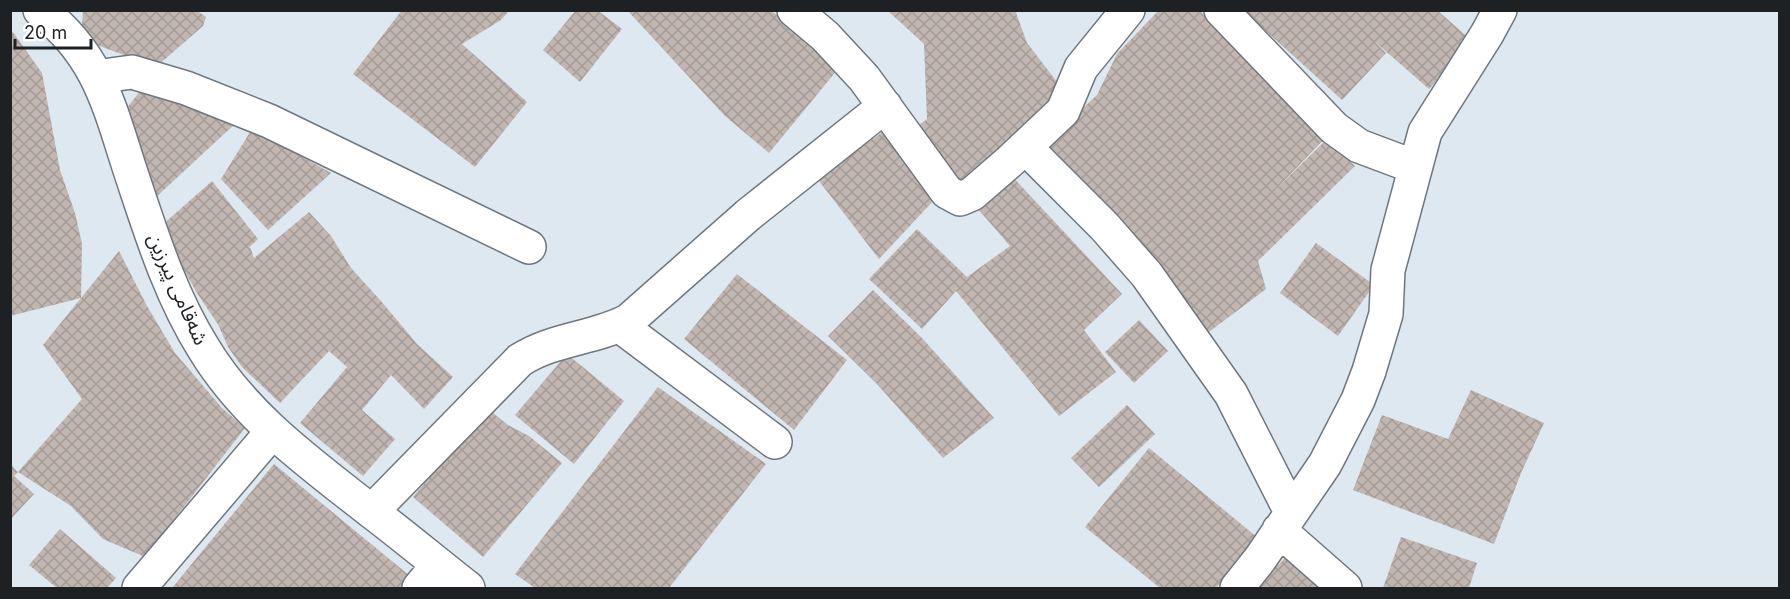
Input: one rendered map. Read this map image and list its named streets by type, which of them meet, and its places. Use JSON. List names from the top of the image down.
{
  "streets": {
    "street": ["شەقامی پیرزین"]
  },
  "scale_bar": "20 m"
}
